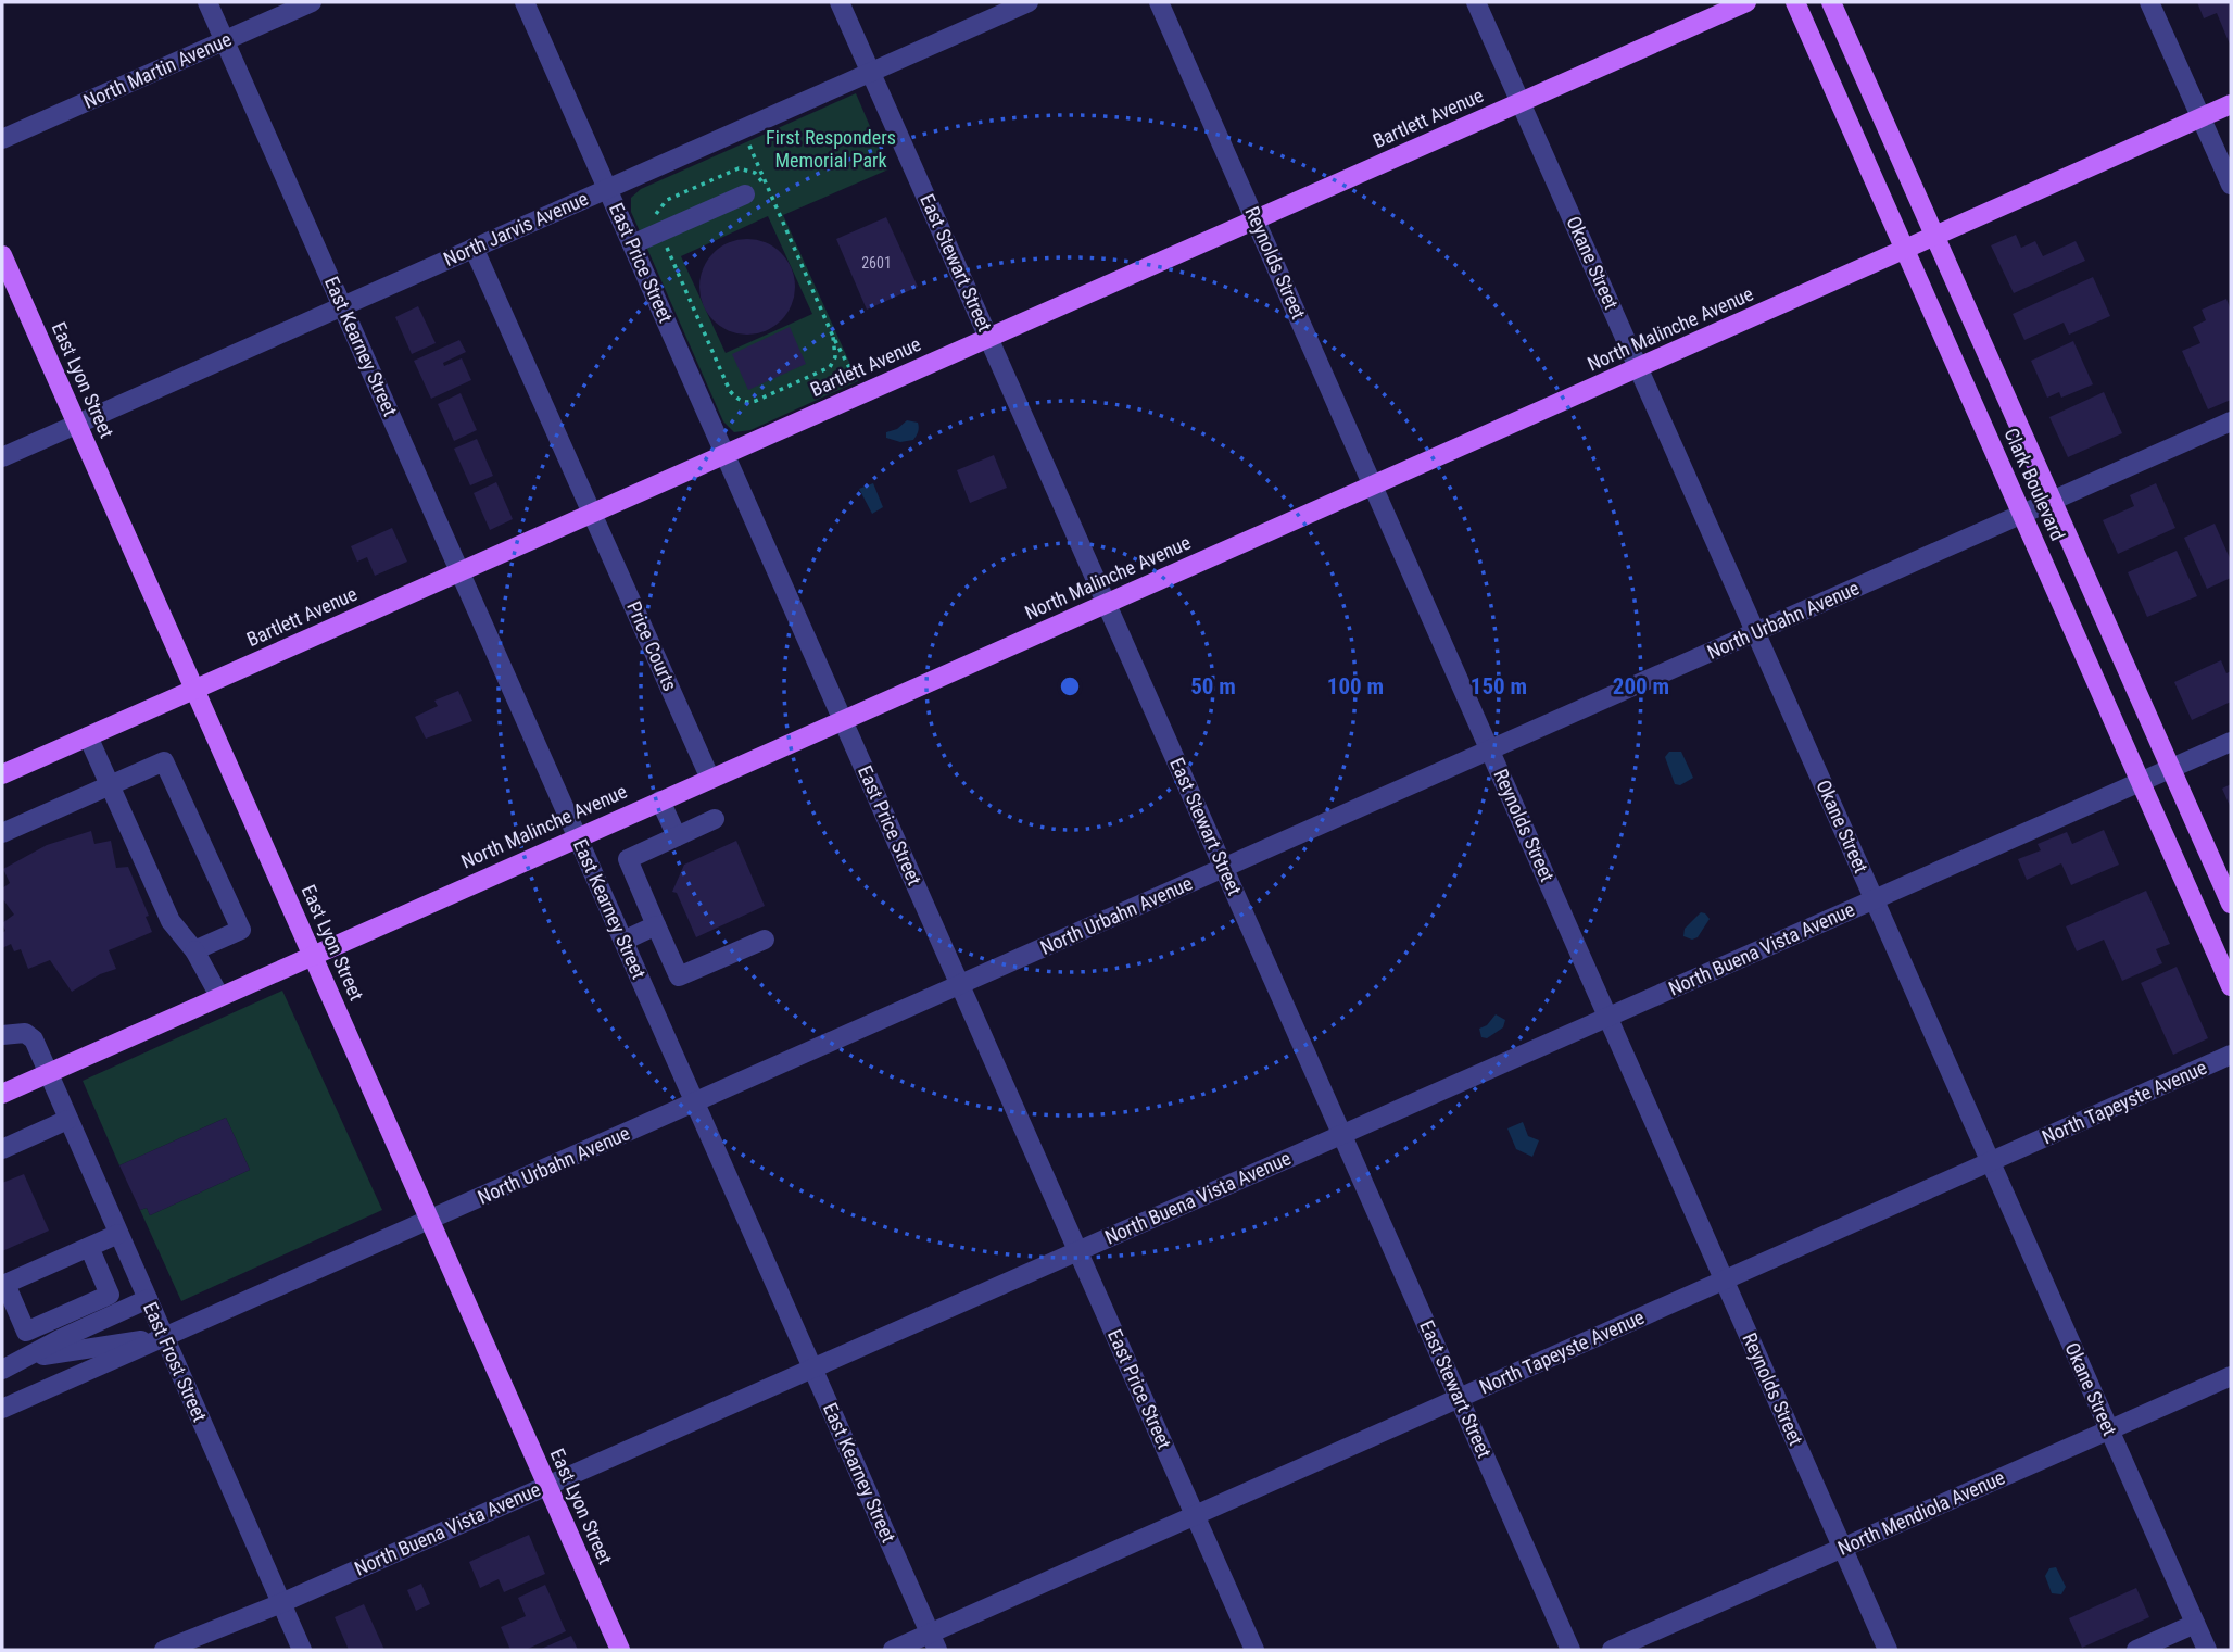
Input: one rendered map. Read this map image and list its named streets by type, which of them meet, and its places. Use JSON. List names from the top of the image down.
{
  "streets": {
    "main road": [
      "Bartlett Avenue",
      "North Malinche Avenue",
      "East Lyon Street",
      "Clark Boulevard"
    ],
    "street": [
      "North Martin Avenue",
      "North Jarvis Avenue",
      "East Price Street",
      "East Stewart Street",
      "Reynolds Street",
      "Okane Street",
      "East Kearney Street",
      "North Urbahn Avenue",
      "Price Courts",
      "North Buena Vista Avenue",
      "North Tapeyste Avenue",
      "East Frost Street",
      "North Mendiola Avenue"
    ]
  },
  "crossings": [
    ["North Martin Avenue", "East Kearney Street"],
    ["Bartlett Avenue", "East Price Street"],
    ["Bartlett Avenue", "East Stewart Street"],
    ["Bartlett Avenue", "Reynolds Street"],
    ["Bartlett Avenue", "Okane Street"],
    ["Bartlett Avenue", "East Kearney Street"],
    ["Bartlett Avenue", "East Lyon Street"],
    ["Bartlett Avenue", "Price Courts"],
    ["North Jarvis Avenue", "East Price Street"],
    ["North Jarvis Avenue", "East Stewart Street"],
    ["North Jarvis Avenue", "East Kearney Street"],
    ["North Jarvis Avenue", "East Lyon Street"],
    ["North Jarvis Avenue", "Price Courts"],
    ["East Price Street", "North Malinche Avenue"],
    ["East Price Street", "North Urbahn Avenue"],
    ["East Price Street", "North Buena Vista Avenue"],
    ["East Price Street", "North Tapeyste Avenue"],
    ["East Stewart Street", "North Malinche Avenue"],
    ["East Stewart Street", "North Urbahn Avenue"],
    ["East Stewart Street", "North Buena Vista Avenue"],
    ["East Stewart Street", "North Tapeyste Avenue"],
    ["Reynolds Street", "North Malinche Avenue"],
    ["Reynolds Street", "North Urbahn Avenue"],
    ["Reynolds Street", "North Buena Vista Avenue"],
    ["Reynolds Street", "North Tapeyste Avenue"],
    ["Reynolds Street", "North Mendiola Avenue"],
    ["Okane Street", "North Malinche Avenue"],
    ["Okane Street", "North Urbahn Avenue"],
    ["Okane Street", "North Buena Vista Avenue"],
    ["Okane Street", "North Tapeyste Avenue"],
    ["Okane Street", "North Mendiola Avenue"],
    ["North Malinche Avenue", "East Kearney Street"],
    ["North Malinche Avenue", "East Lyon Street"],
    ["North Malinche Avenue", "Clark Boulevard"],
    ["North Malinche Avenue", "Price Courts"],
    ["North Malinche Avenue", "East Frost Street"],
    ["East Kearney Street", "North Urbahn Avenue"],
    ["East Kearney Street", "North Buena Vista Avenue"],
    ["East Kearney Street", "North Tapeyste Avenue"],
    ["East Lyon Street", "North Urbahn Avenue"],
    ["East Lyon Street", "North Buena Vista Avenue"],
    ["Clark Boulevard", "North Urbahn Avenue"],
    ["Clark Boulevard", "North Buena Vista Avenue"],
    ["North Urbahn Avenue", "East Frost Street"],
    ["North Buena Vista Avenue", "East Frost Street"]
  ],
  "parks": ["First Responders Memorial Park"],
  "house_numbers": ["2601"],
  "rings": [
    "50 m",
    "100 m",
    "150 m",
    "200 m"
  ]
}
